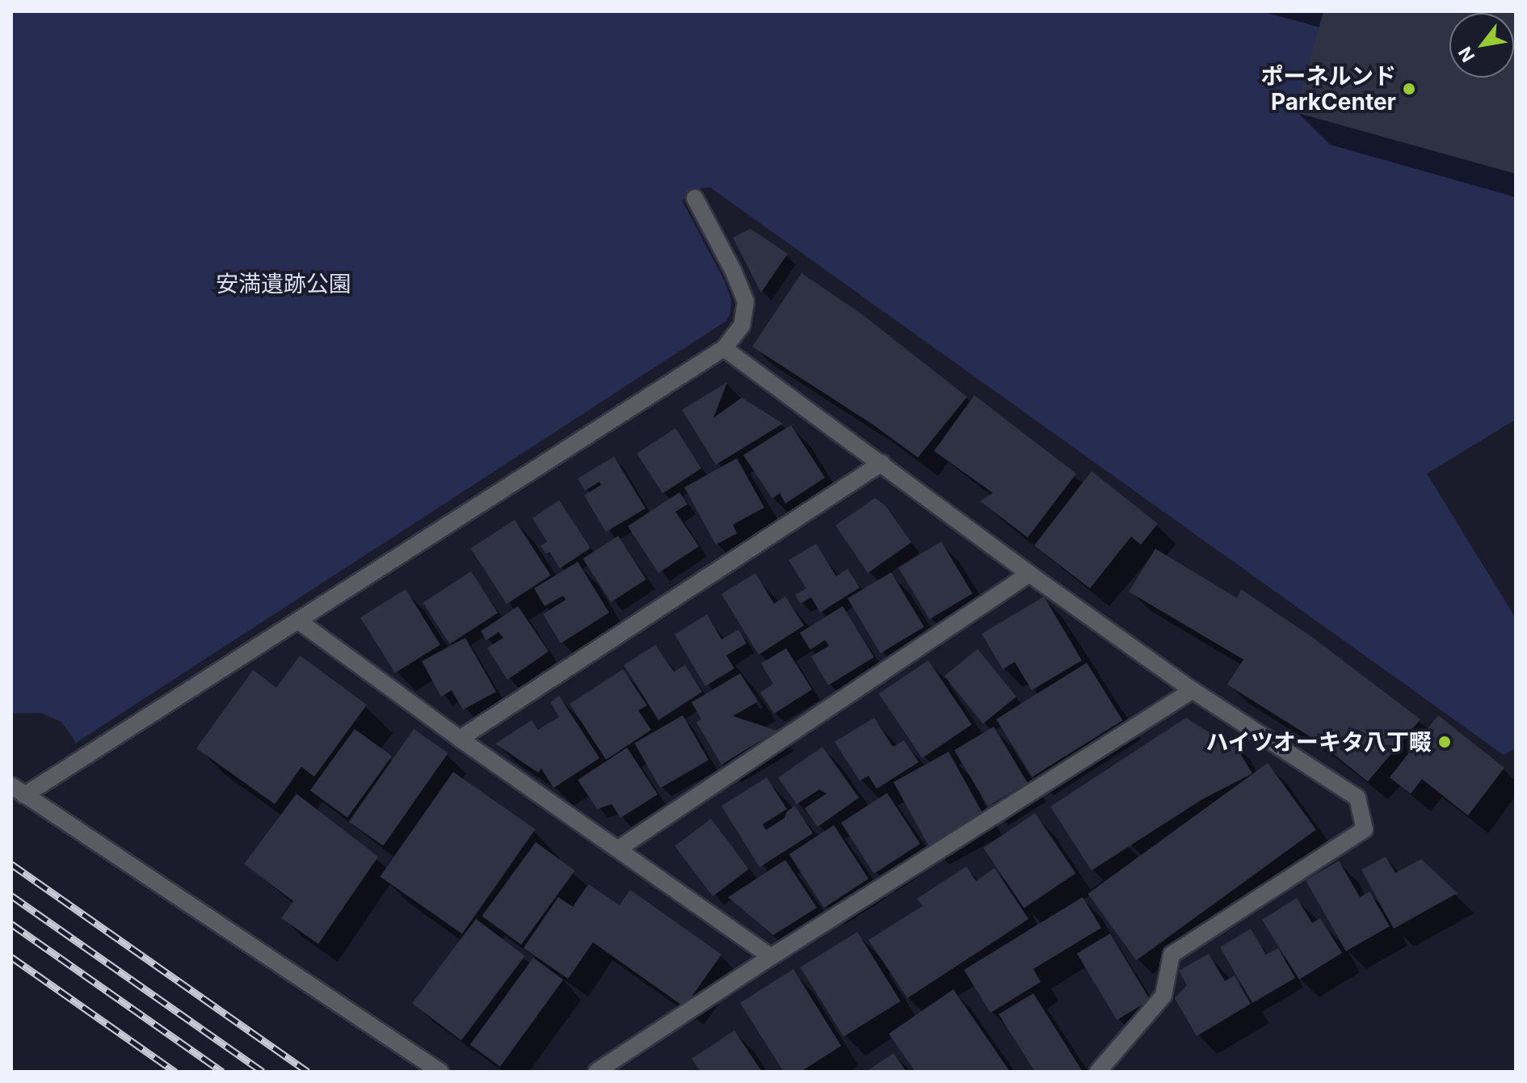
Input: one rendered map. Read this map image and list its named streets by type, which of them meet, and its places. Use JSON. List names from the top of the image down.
{
  "parks": ["安満遺跡公園"],
  "places": ["ポーネルンド ParkCenter", "ハイツオーキタ八丁畷"],
  "north": "bottom left"
}
